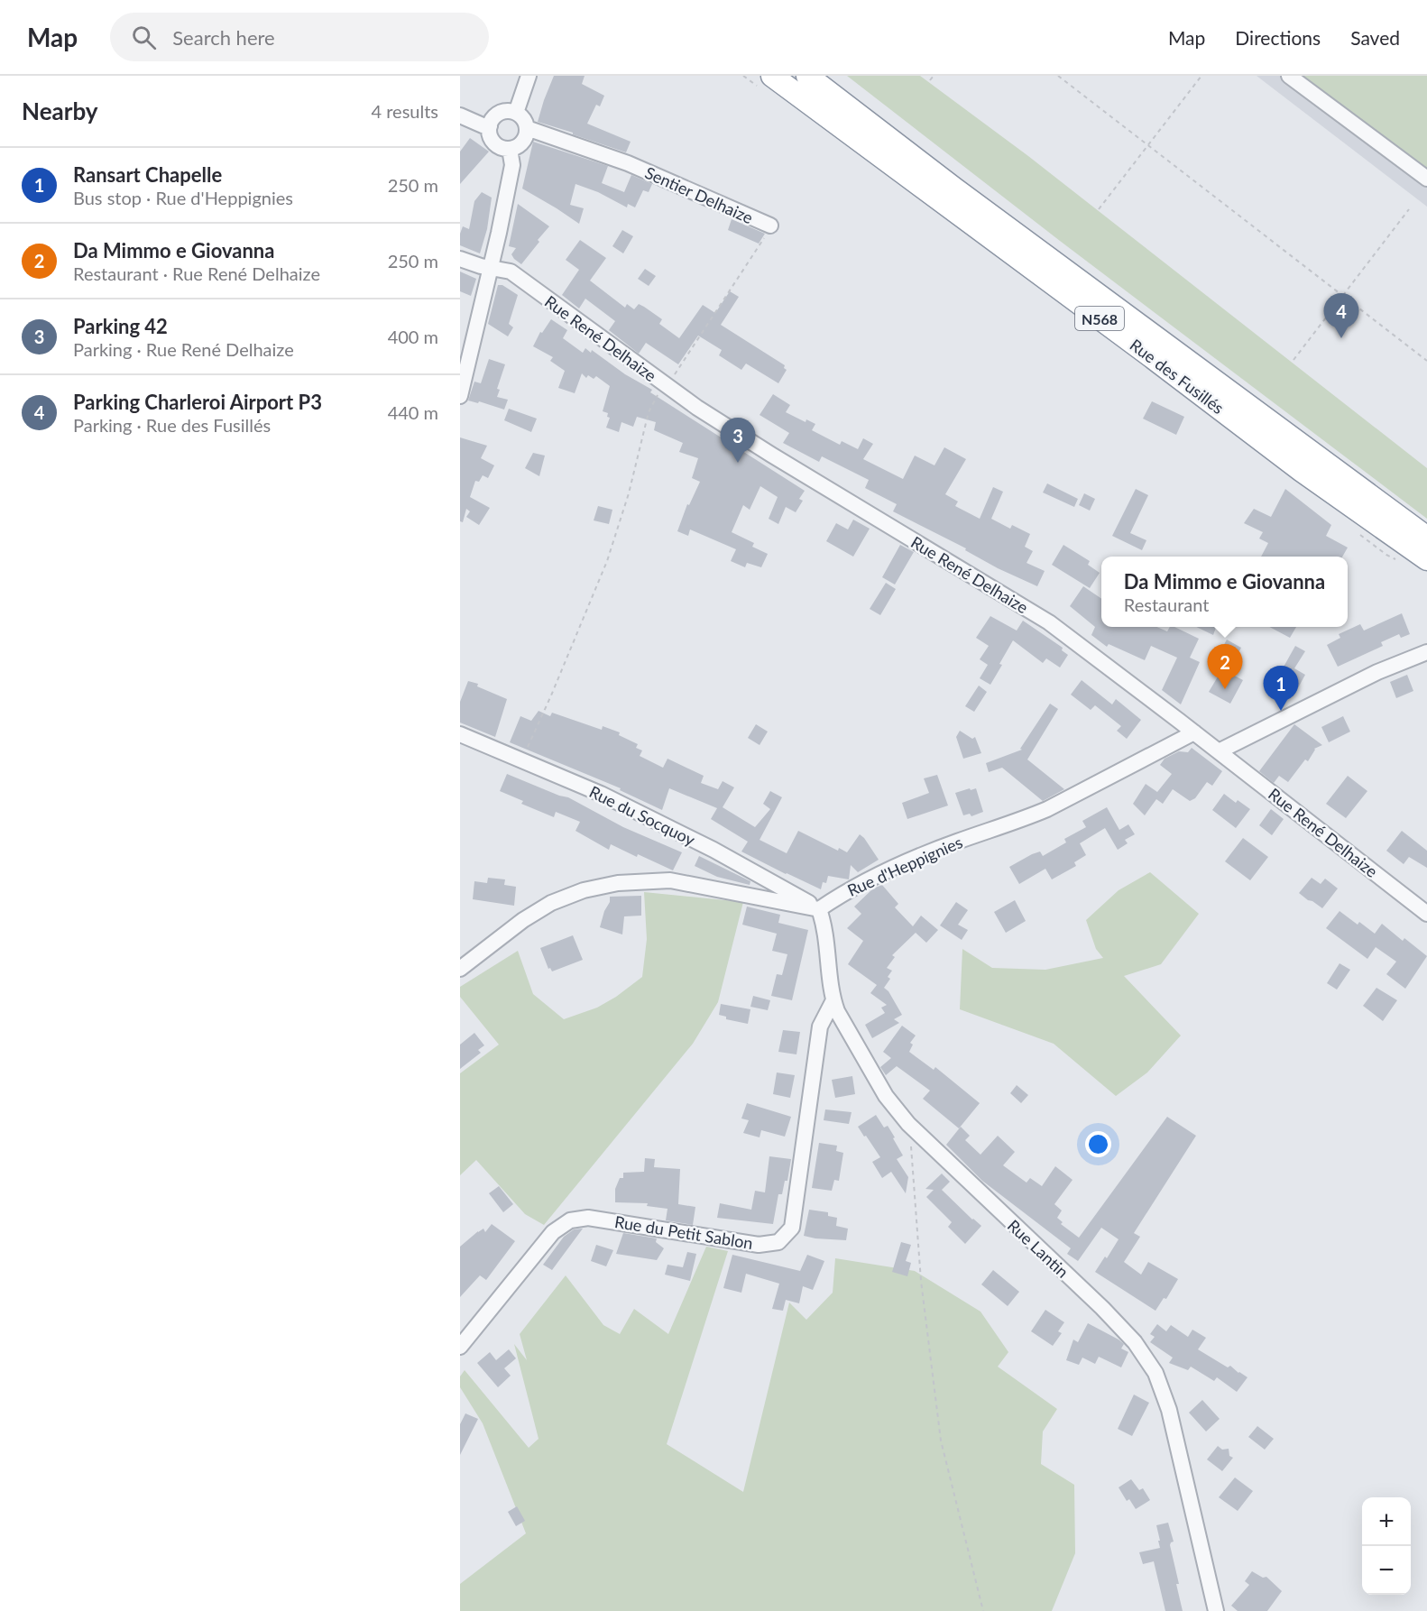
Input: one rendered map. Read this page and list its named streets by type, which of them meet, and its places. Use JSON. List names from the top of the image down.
{
  "streets": {
    "highway": ["N568", "Rue des Fusillés"],
    "street": [
      "Sentier Delhaize",
      "Rue René Delhaize",
      "Rue du Socquoy",
      "Rue d'Heppignies",
      "Rue du Petit Sablon",
      "Rue Lantin"
    ]
  },
  "crossings": [
    ["Rue René Delhaize", "Rue d'Heppignies"],
    ["Rue du Socquoy", "Rue d'Heppignies"],
    ["Rue du Socquoy", "Rue Lantin"],
    ["Rue d'Heppignies", "Rue Lantin"],
    ["Rue du Petit Sablon", "Rue Lantin"]
  ],
  "page": {
    "header": "Map",
    "search": "Search here",
    "nav": ["Map", "Directions", "Saved"],
    "heading": ["Nearby", "4 results"],
    "list": [
      {
        "mark": "1",
        "name": "Ransart Chapelle",
        "note": "Bus stop · Rue d'Heppignies",
        "value": "250 m"
      },
      {
        "mark": "2",
        "name": "Da Mimmo e Giovanna",
        "note": "Restaurant · Rue René Delhaize",
        "value": "250 m"
      },
      {
        "mark": "3",
        "name": "Parking 42",
        "note": "Parking · Rue René Delhaize",
        "value": "400 m"
      },
      {
        "mark": "4",
        "name": "Parking Charleroi Airport P3",
        "note": "Parking · Rue des Fusillés",
        "value": "440 m"
      }
    ],
    "pins": [
      "4",
      "3",
      "2",
      "1"
    ],
    "popup": ["Da Mimmo e Giovanna", "Restaurant"],
    "map_buttons": ["+", "−"]
  }
}
